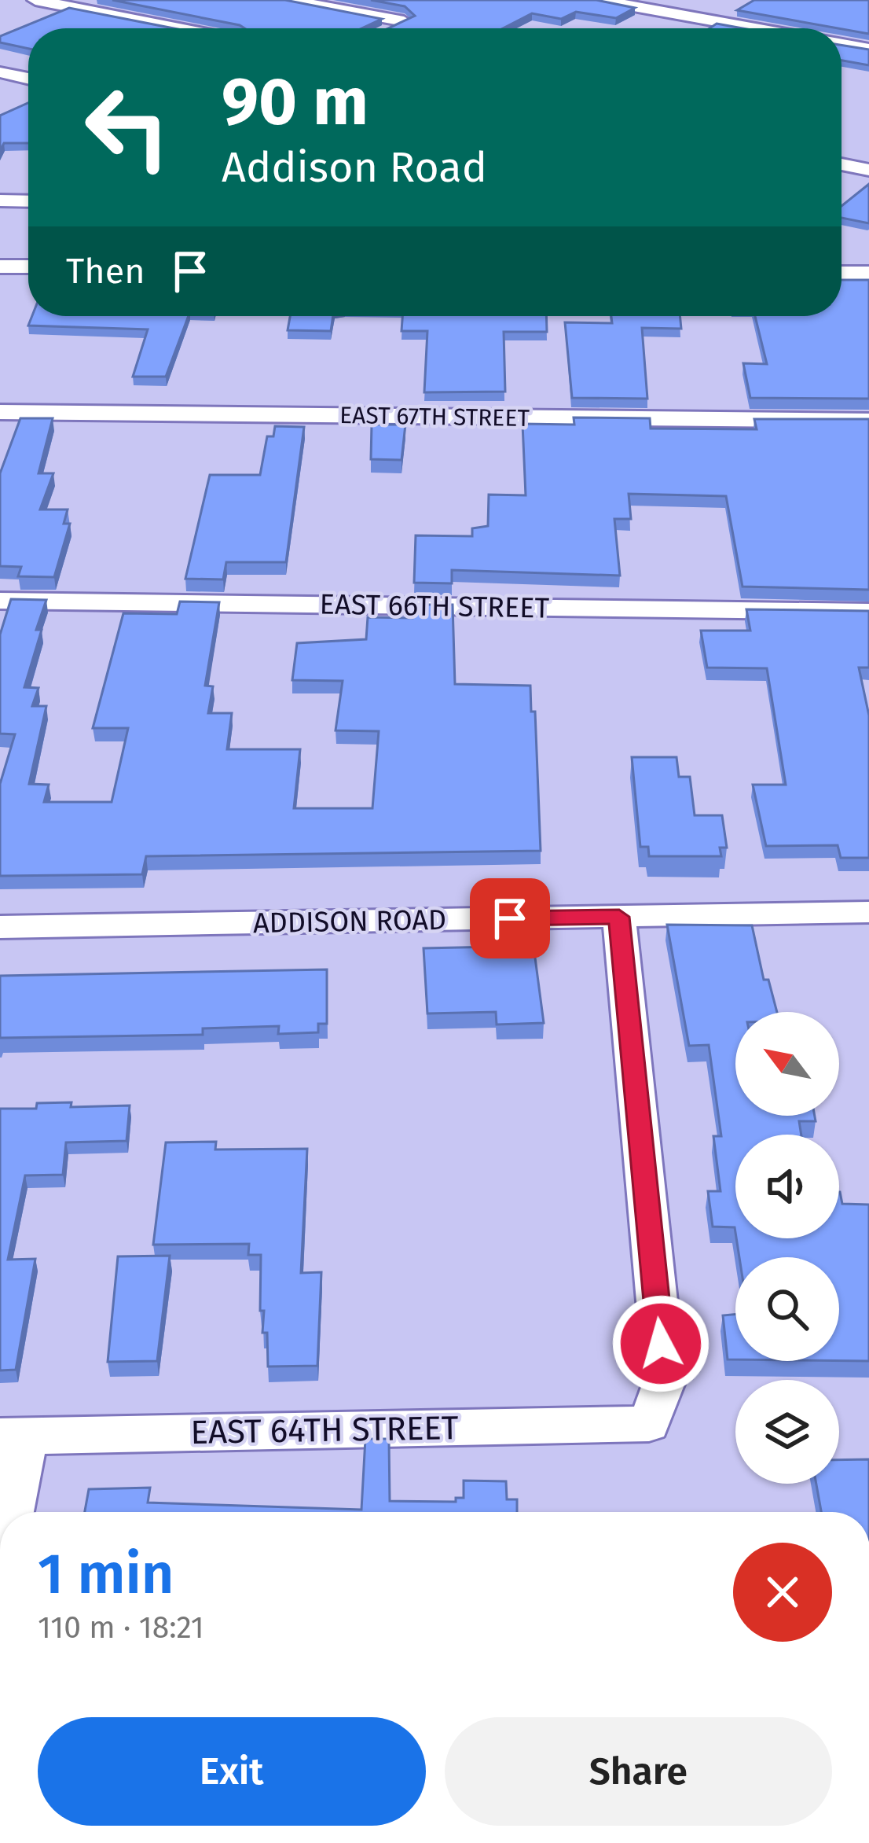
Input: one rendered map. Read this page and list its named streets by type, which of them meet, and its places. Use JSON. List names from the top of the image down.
{
  "streets": {
    "street": [
      "EAST 67TH STREET",
      "EAST 66TH STREET",
      "ADDISON ROAD",
      "EAST 64TH STREET"
    ]
  },
  "crossings": [
    ["ADDISON ROAD", "EAST 64TH STREET"]
  ],
  "north": "top left",
  "page": {
    "turn": ["90 m", "Addison Road"],
    "then": "Then",
    "heading": ["1 min", "110 m · 18:21"],
    "buttons": ["Exit", "Share"]
  }
}
